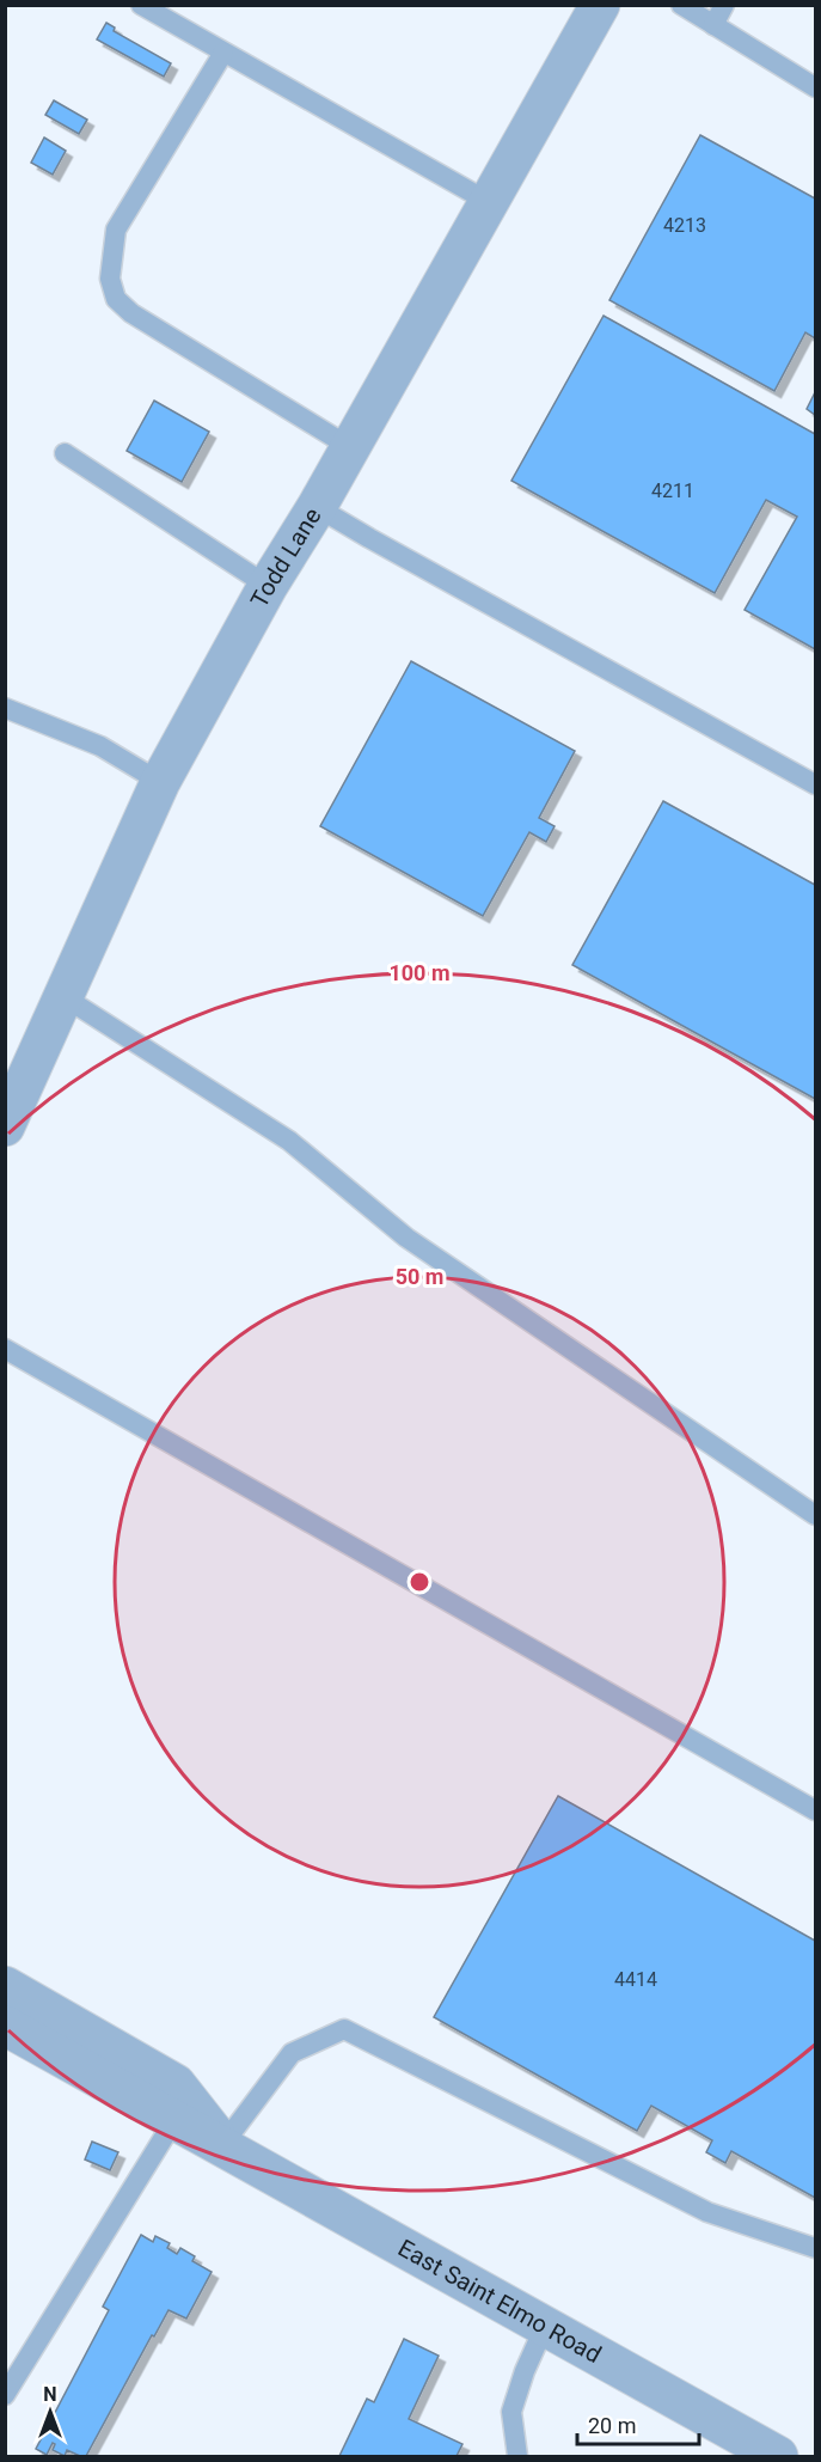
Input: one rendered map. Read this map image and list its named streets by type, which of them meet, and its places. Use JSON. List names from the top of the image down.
{
  "streets": {
    "street": ["Todd Lane", "East Saint Elmo Road"]
  },
  "house_numbers": ["4213", "4211", "4414"],
  "scale_bar": "20 m",
  "north": "top",
  "rings": ["100 m", "50 m"]
}
